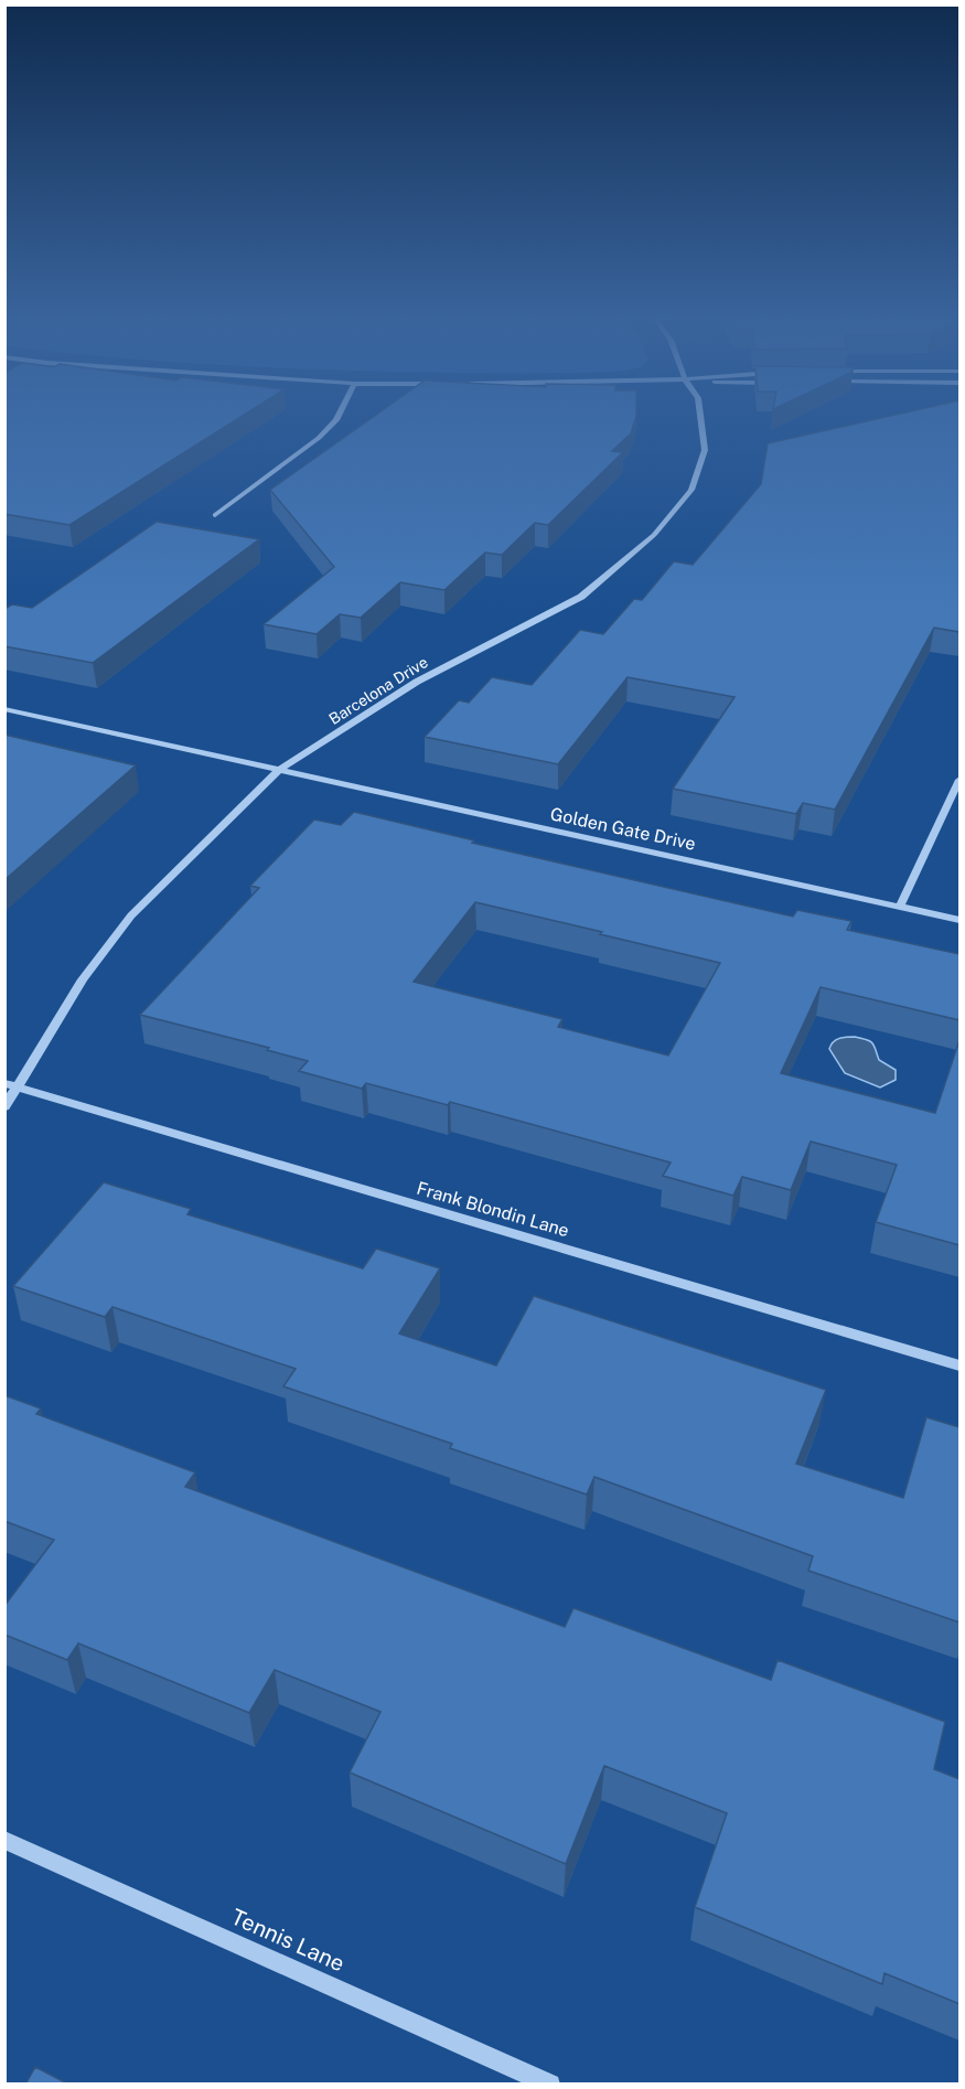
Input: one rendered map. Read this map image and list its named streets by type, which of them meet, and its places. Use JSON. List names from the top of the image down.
{
  "streets": {
    "street": [
      "Barcelona Drive",
      "Golden Gate Drive",
      "Frank Blondin Lane",
      "Tennis Lane"
    ]
  },
  "crossings": [
    ["Barcelona Drive", "Golden Gate Drive"],
    ["Barcelona Drive", "Frank Blondin Lane"]
  ]
}
